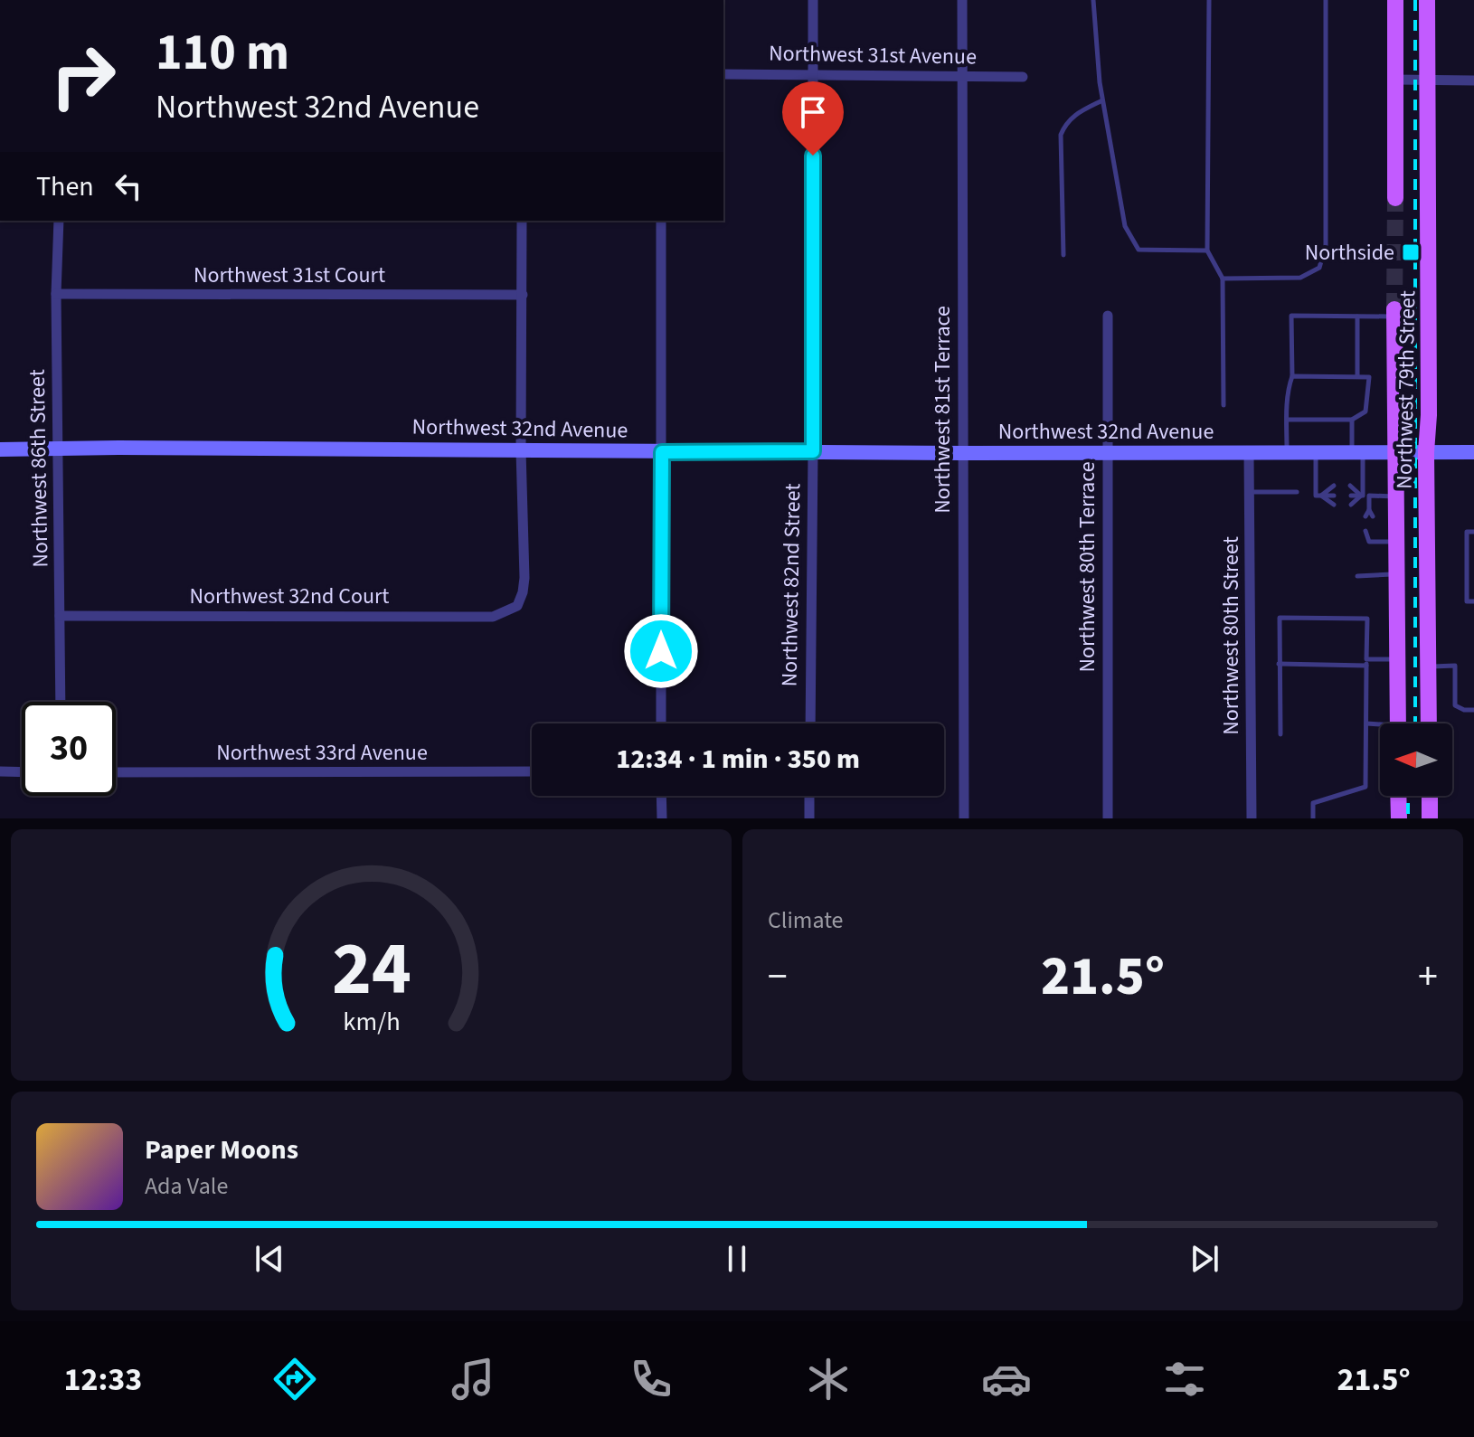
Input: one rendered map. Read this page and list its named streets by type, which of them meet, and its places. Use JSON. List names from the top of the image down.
{
  "streets": {
    "main road": ["Northwest 79th Street", "Northwest 32nd Avenue"],
    "street": [
      "Northwest 31st Avenue",
      "Northwest 31st Court",
      "Northwest 81st Terrace",
      "Northwest 86th Street",
      "Northwest 80th Terrace",
      "Northwest 82nd Street",
      "Northwest 32nd Court",
      "Northwest 80th Street",
      "Northwest 33rd Avenue"
    ]
  },
  "crossings": [
    ["Northwest 31st Avenue", "Northwest 81st Terrace"],
    ["Northwest 31st Avenue", "Northwest 82nd Street"],
    ["Northwest 31st Court", "Northwest 86th Street"],
    ["Northwest 79th Street", "Northwest 32nd Avenue"],
    ["Northwest 81st Terrace", "Northwest 32nd Avenue"],
    ["Northwest 32nd Avenue", "Northwest 86th Street"],
    ["Northwest 32nd Avenue", "Northwest 80th Terrace"],
    ["Northwest 32nd Avenue", "Northwest 82nd Street"],
    ["Northwest 32nd Avenue", "Northwest 32nd Court"],
    ["Northwest 32nd Avenue", "Northwest 80th Street"],
    ["Northwest 86th Street", "Northwest 32nd Court"]
  ],
  "places": {
    "transit": ["Northside"]
  },
  "north": "left",
  "page": {
    "turn": ["110 m", "Northwest 32nd Avenue"],
    "then": "Then",
    "limit": "30",
    "trip": "12:34 · 1 min · 350 m",
    "tile": "Climate",
    "heat": ["−", "21.5°", "+"],
    "song": ["Paper Moons", "Ada Vale"],
    "tabs": ["12:33", "21.5°"],
    "gauge": ["24", "km/h"]
  }
}
